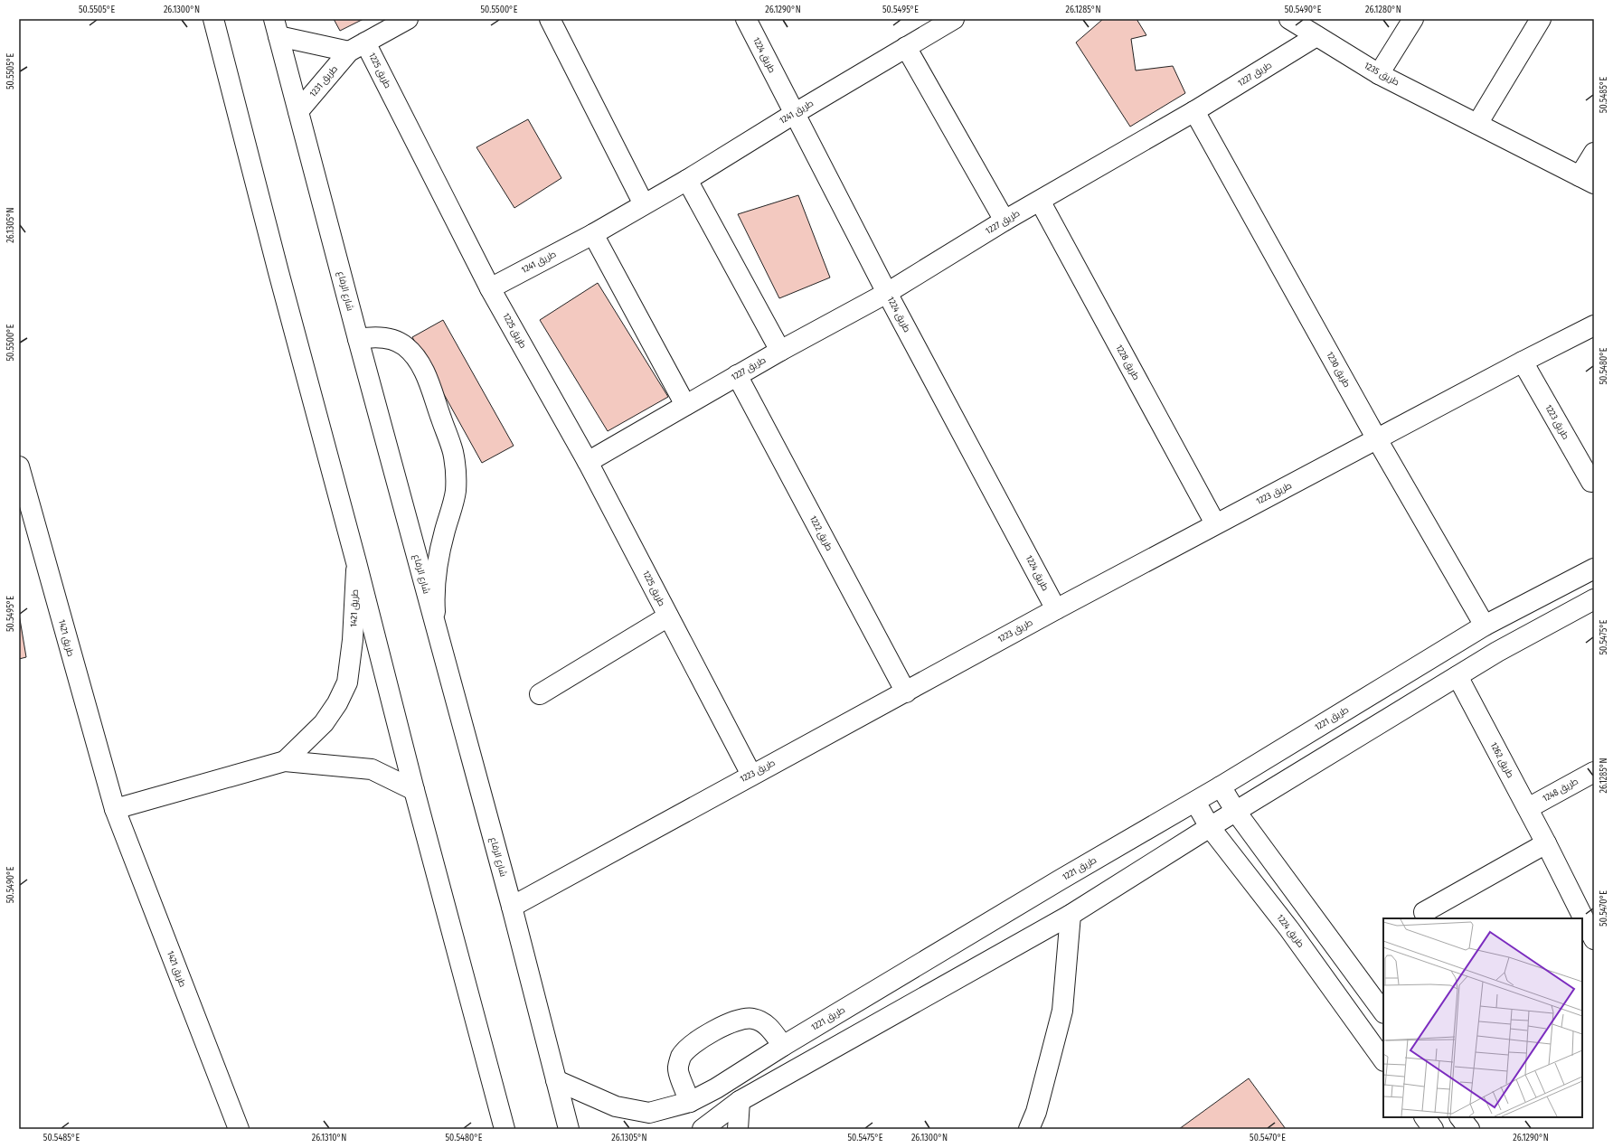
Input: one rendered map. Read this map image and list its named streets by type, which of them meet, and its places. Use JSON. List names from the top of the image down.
{
  "streets": {
    "street": [
      "طريق 1224",
      "طريق 1225",
      "طريق 1227",
      "طريق 1235",
      "طريق 1231",
      "طريق 1241",
      "شارع الرفاع",
      "طريق 1228",
      "طريق 1230",
      "طريق 1223",
      "طريق 1222",
      "طريق 1421",
      "طريق 1221",
      "طريق 1262",
      "طريق 1248"
    ]
  },
  "crossings": [
    ["طريق 1224", "طريق 1227"],
    ["طريق 1224", "طريق 1241"],
    ["طريق 1224", "طريق 1223"],
    ["طريق 1224", "طريق 1221"],
    ["طريق 1225", "طريق 1227"],
    ["طريق 1225", "طريق 1231"],
    ["طريق 1225", "طريق 1241"],
    ["طريق 1225", "طريق 1223"],
    ["طريق 1227", "طريق 1235"],
    ["طريق 1227", "طريق 1228"],
    ["طريق 1227", "طريق 1230"],
    ["طريق 1227", "طريق 1222"],
    ["طريق 1231", "شارع الرفاع"],
    ["شارع الرفاع", "طريق 1223"],
    ["شارع الرفاع", "طريق 1221"],
    ["طريق 1228", "طريق 1223"],
    ["طريق 1230", "طريق 1223"],
    ["طريق 1230", "طريق 1221"],
    ["طريق 1223", "طريق 1222"],
    ["طريق 1262", "طريق 1248"]
  ],
  "coordinates": [
    "50.5505°E",
    "26.1300°N",
    "50.5500°E",
    "26.1290°N",
    "50.5495°E",
    "26.1285°N",
    "50.5490°E",
    "26.1280°N",
    "50.5485°E",
    "26.1305°N",
    "50.5480°E",
    "50.5475°E",
    "50.5470°E",
    "26.1310°N"
  ]
}
